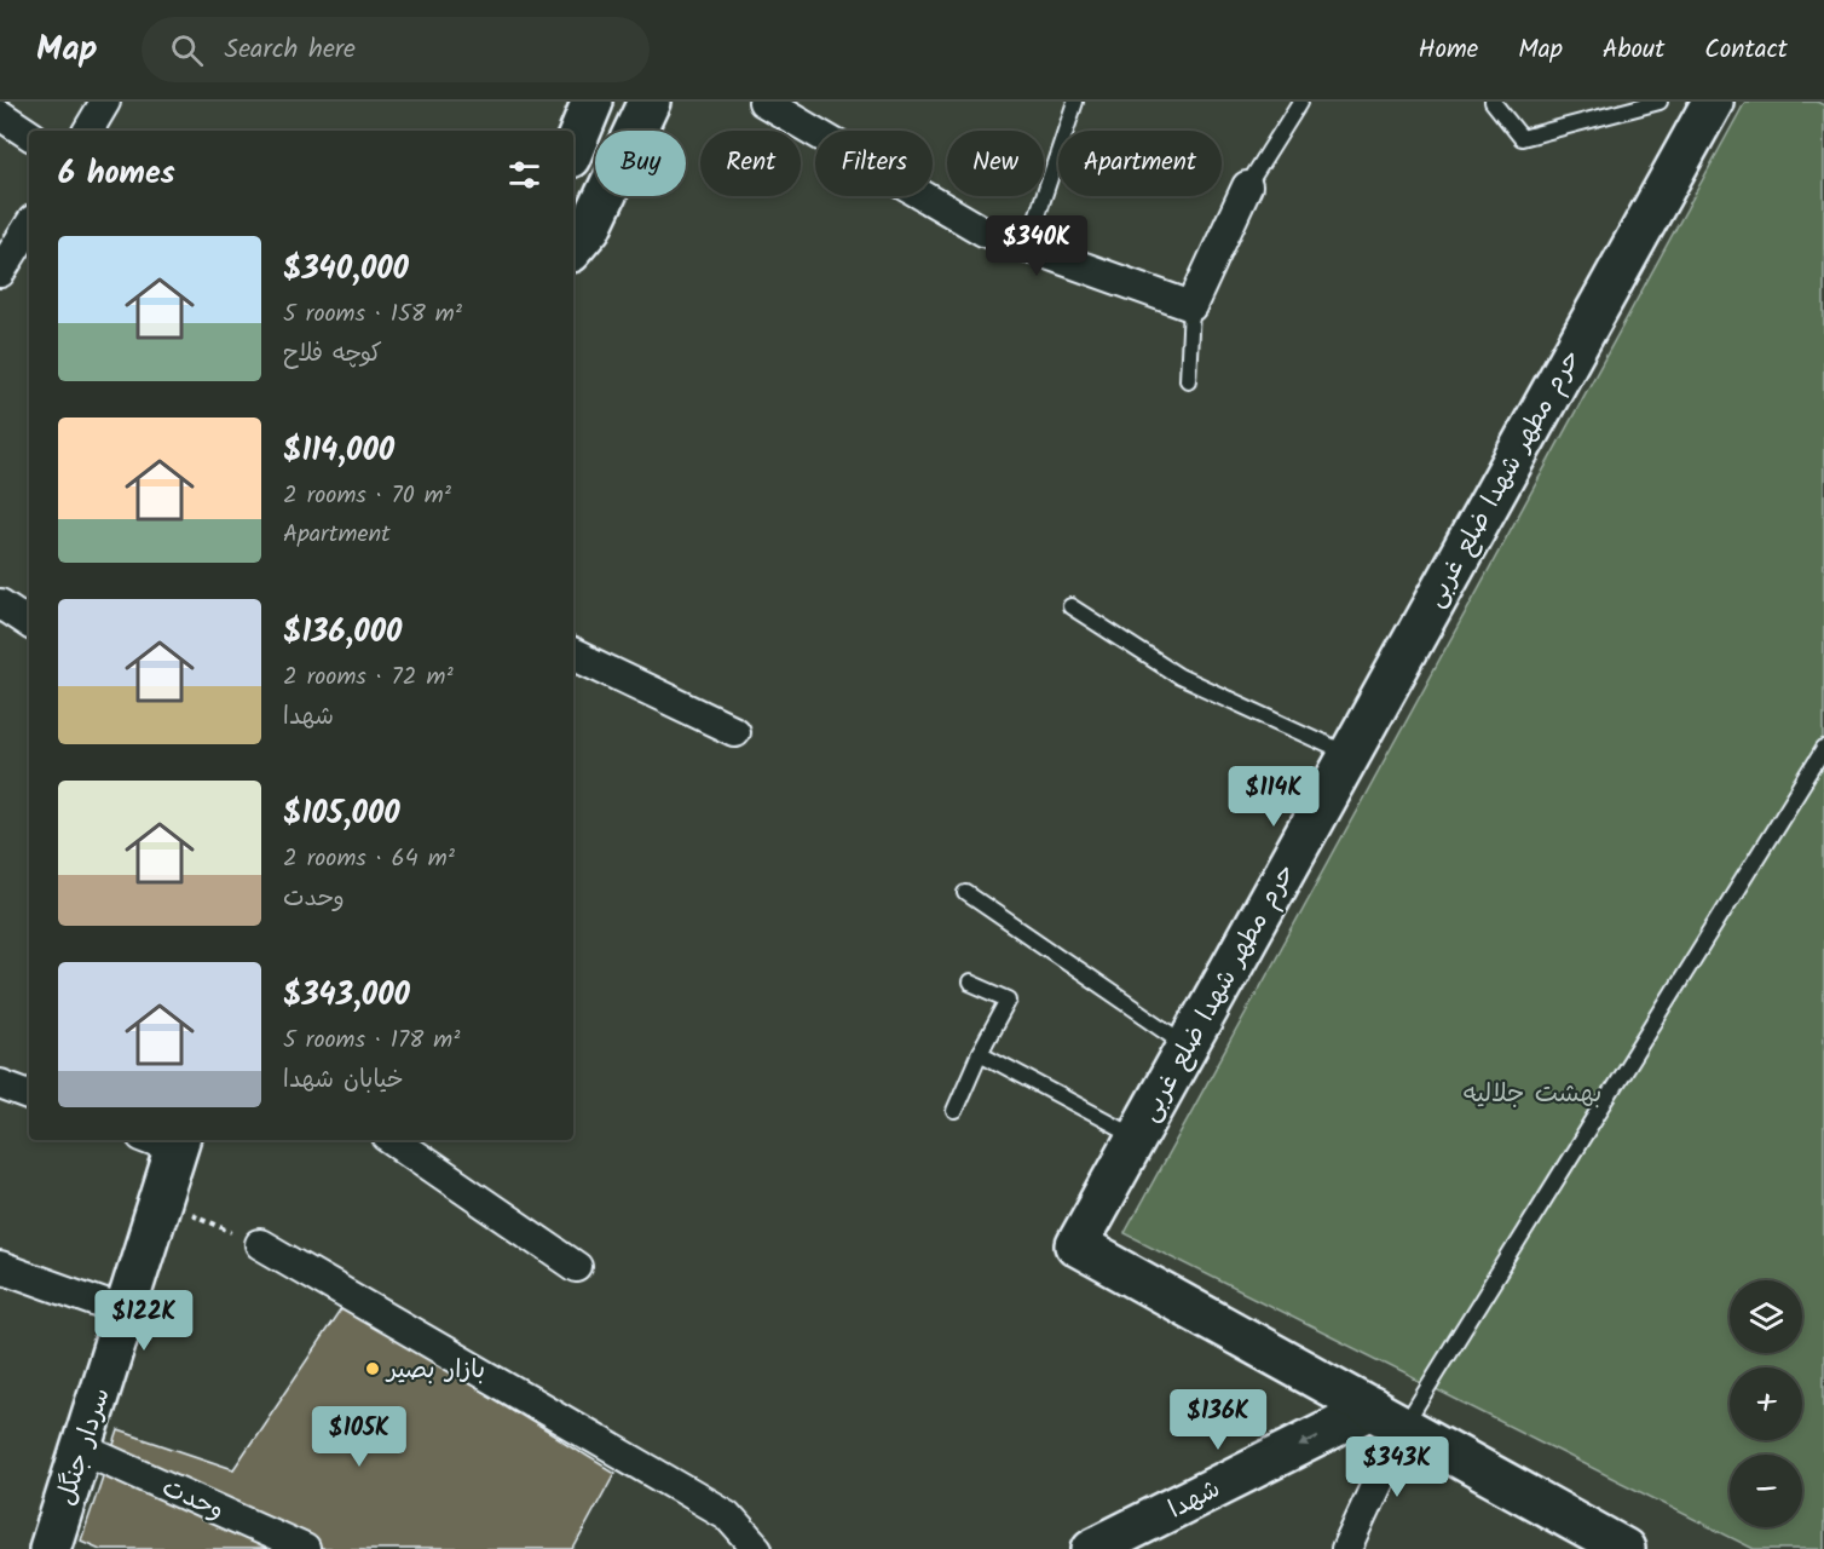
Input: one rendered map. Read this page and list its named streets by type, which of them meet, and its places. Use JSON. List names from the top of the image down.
{
  "streets": {
    "street": [
      "حرم مطهر شهدا ضلع غربی",
      "سردار جنگل",
      "وحدت",
      "شهدا"
    ]
  },
  "crossings": [
    ["حرم مطهر شهدا ضلع غربی", "شهدا"],
    ["سردار جنگل", "وحدت"]
  ],
  "one_way": ["شهدا"],
  "parks": ["بهشت جلالیه"],
  "places": ["بازار بصیر"],
  "page": {
    "header": "Map",
    "search": "Search here",
    "nav": [
      "Home",
      "Map",
      "About",
      "Contact"
    ],
    "chip": [
      "Buy",
      "Rent",
      "Filters",
      "New",
      "Apartment"
    ],
    "heading": "6 homes",
    "price": [
      "$340K",
      "$114K",
      "$122K",
      "$136K",
      "$105K",
      "$343K"
    ],
    "list": [
      {
        "name": "$340,000",
        "note": "5 rooms · 158 m² · کوچه فلاح"
      },
      {
        "name": "$114,000",
        "note": "2 rooms · 70 m² · Apartment"
      },
      {
        "name": "$136,000",
        "note": "2 rooms · 72 m² · شهدا"
      },
      {
        "name": "$105,000",
        "note": "2 rooms · 64 m² · وحدت"
      },
      {
        "name": "$343,000",
        "note": "5 rooms · 178 m² · خیابان شهدا"
      }
    ],
    "map_buttons": ["+", "−"]
  }
}
